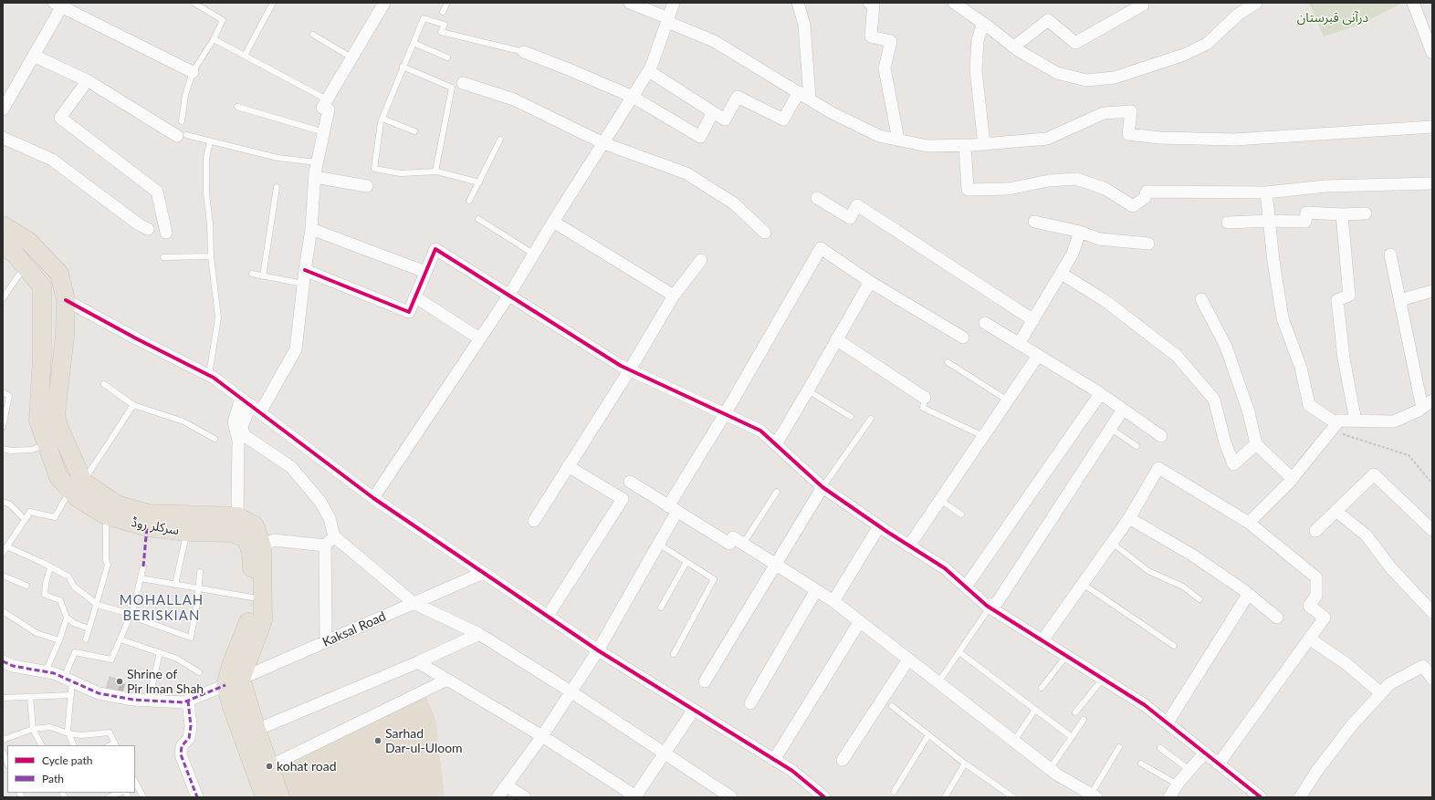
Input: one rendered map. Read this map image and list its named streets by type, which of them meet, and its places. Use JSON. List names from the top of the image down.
{
  "streets": {
    "main road": ["سرکلر روڈ"],
    "street": ["Kaksal Road"]
  },
  "districts": ["MOHALLAH BERISKIAN"],
  "parks": ["درآنی قبرستان"],
  "places": ["Shrine of Pir Iman Shah", "Sarhad Dar-ul-Uloom", "kohat road"],
  "legend": ["Cycle path", "Path"]
}
